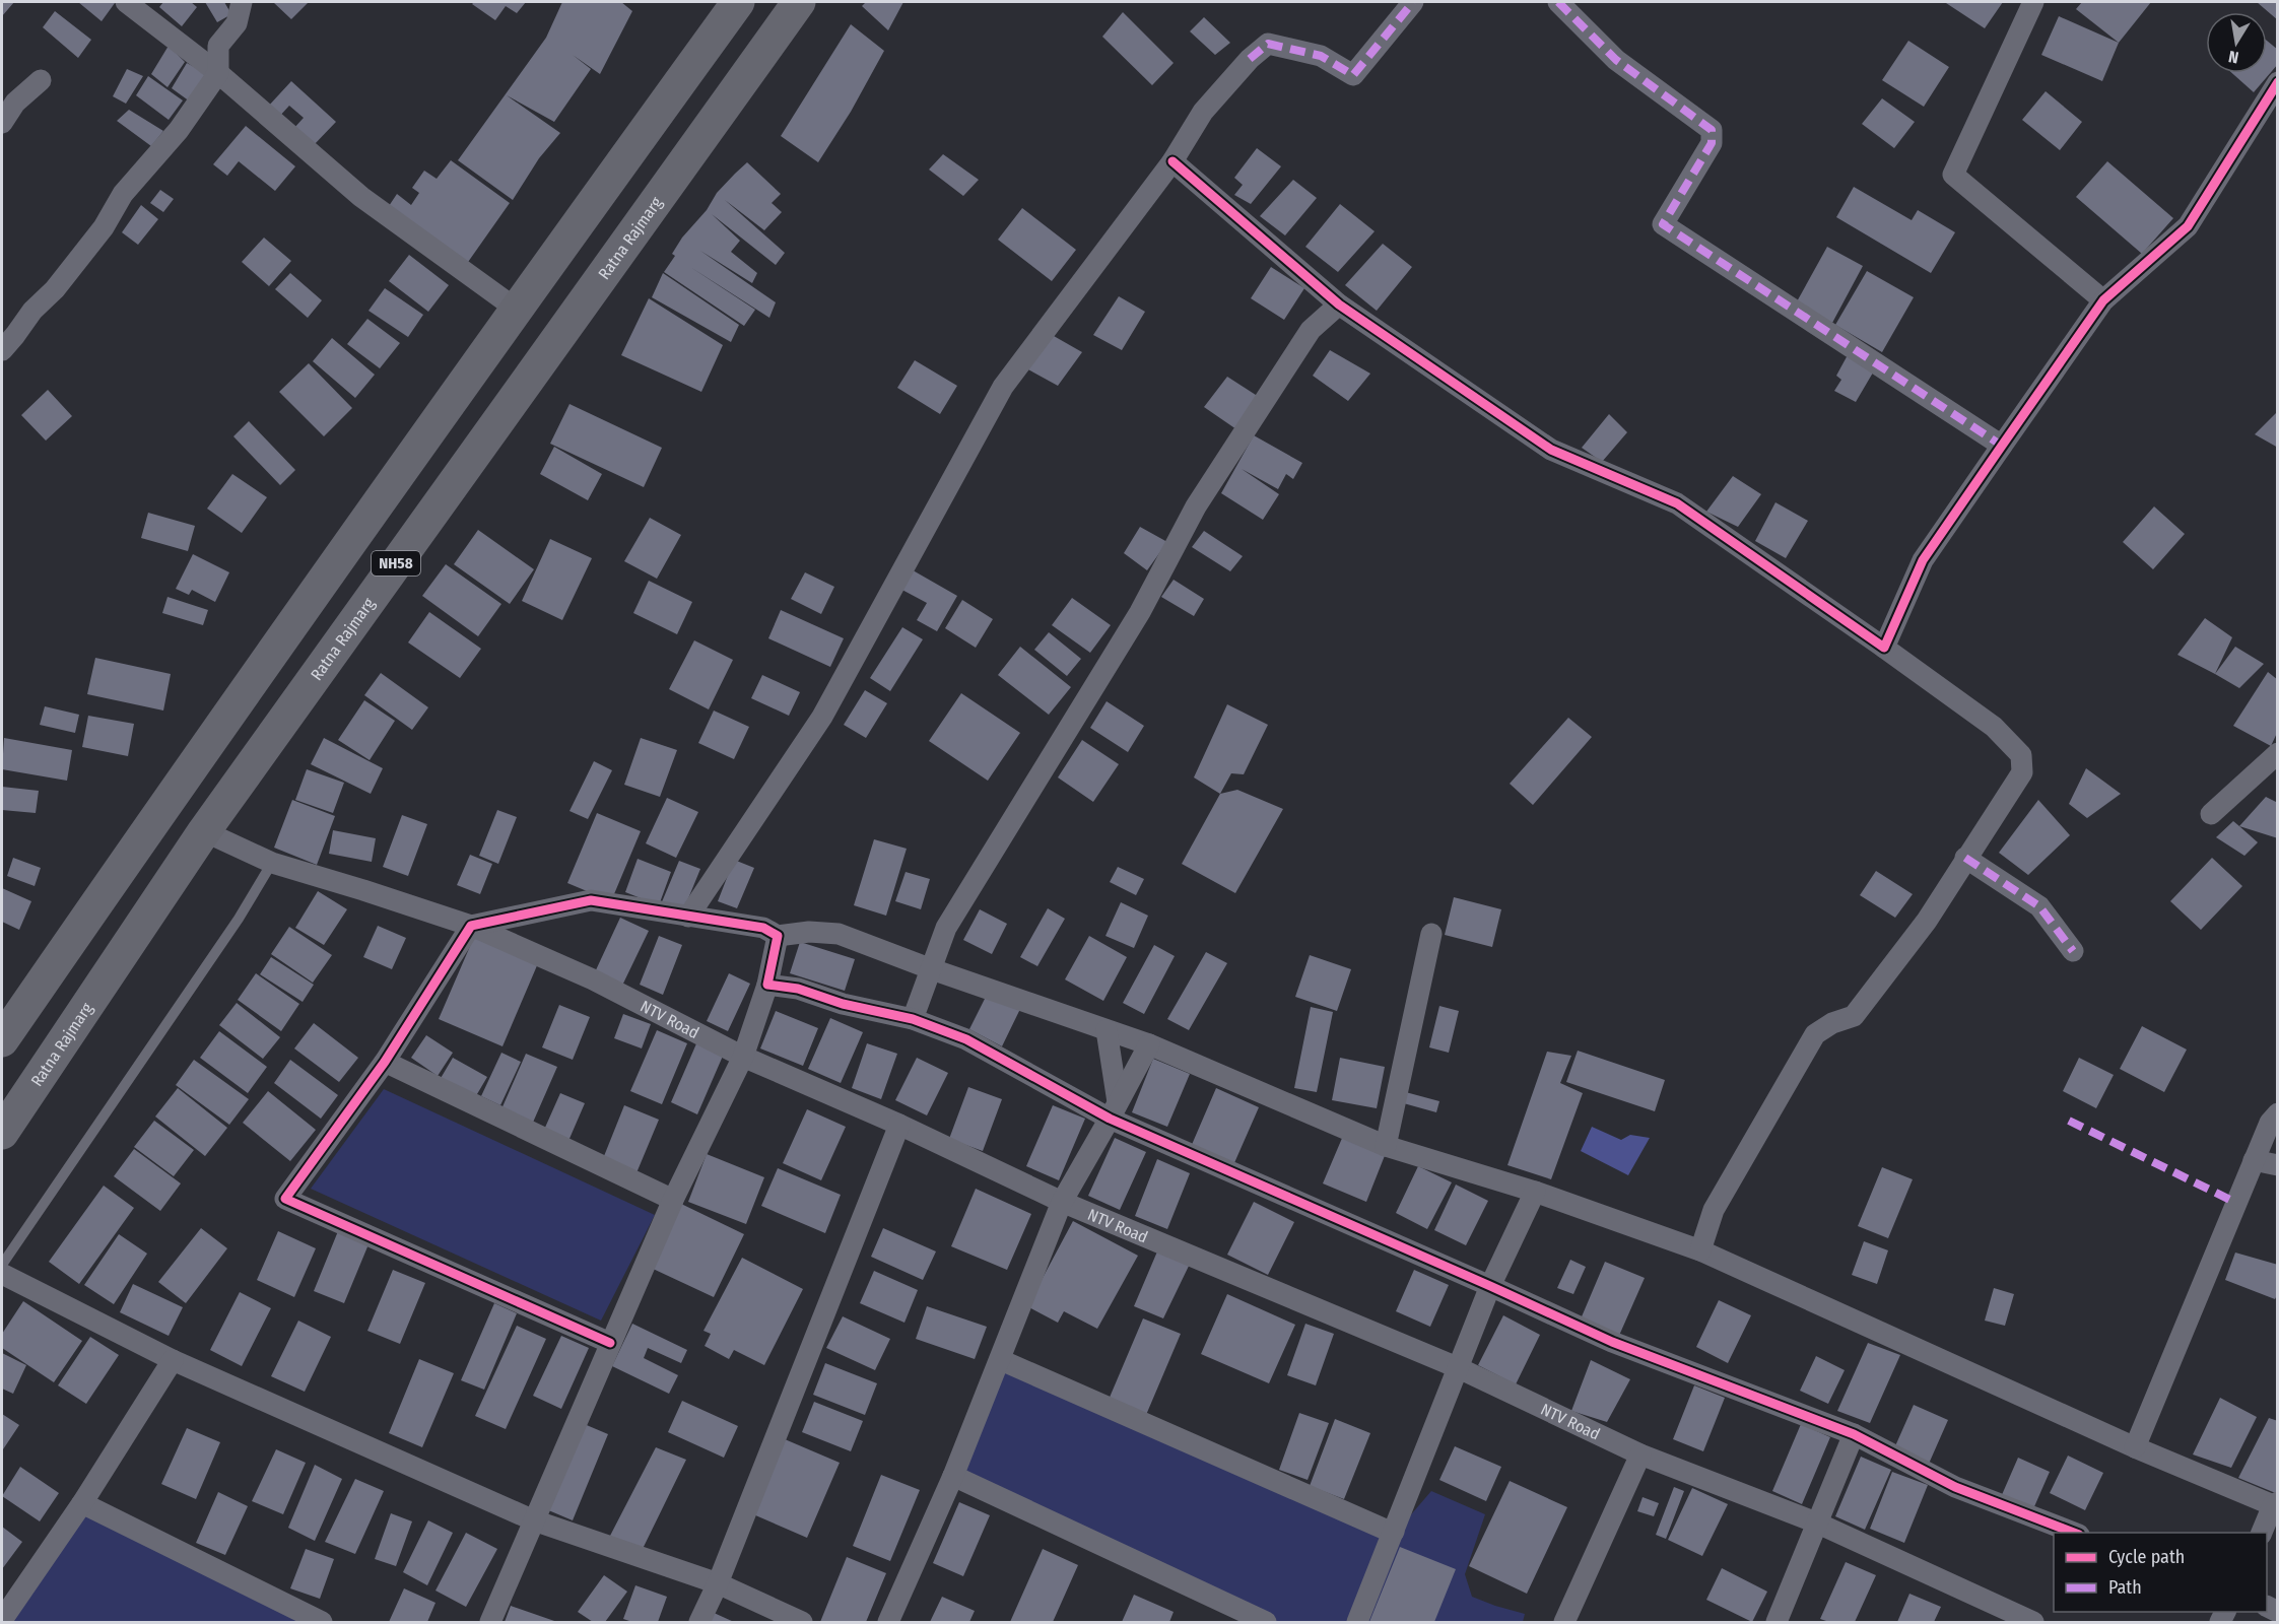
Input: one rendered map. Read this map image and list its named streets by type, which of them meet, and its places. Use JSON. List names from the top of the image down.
{
  "streets": {
    "highway": ["Ratna Rajmarg", "NH58"],
    "street": ["NTV Road"]
  },
  "crossings": [
    ["Ratna Rajmarg", "NTV Road"]
  ],
  "legend": ["Cycle path", "Path"],
  "north": "bottom"
}
